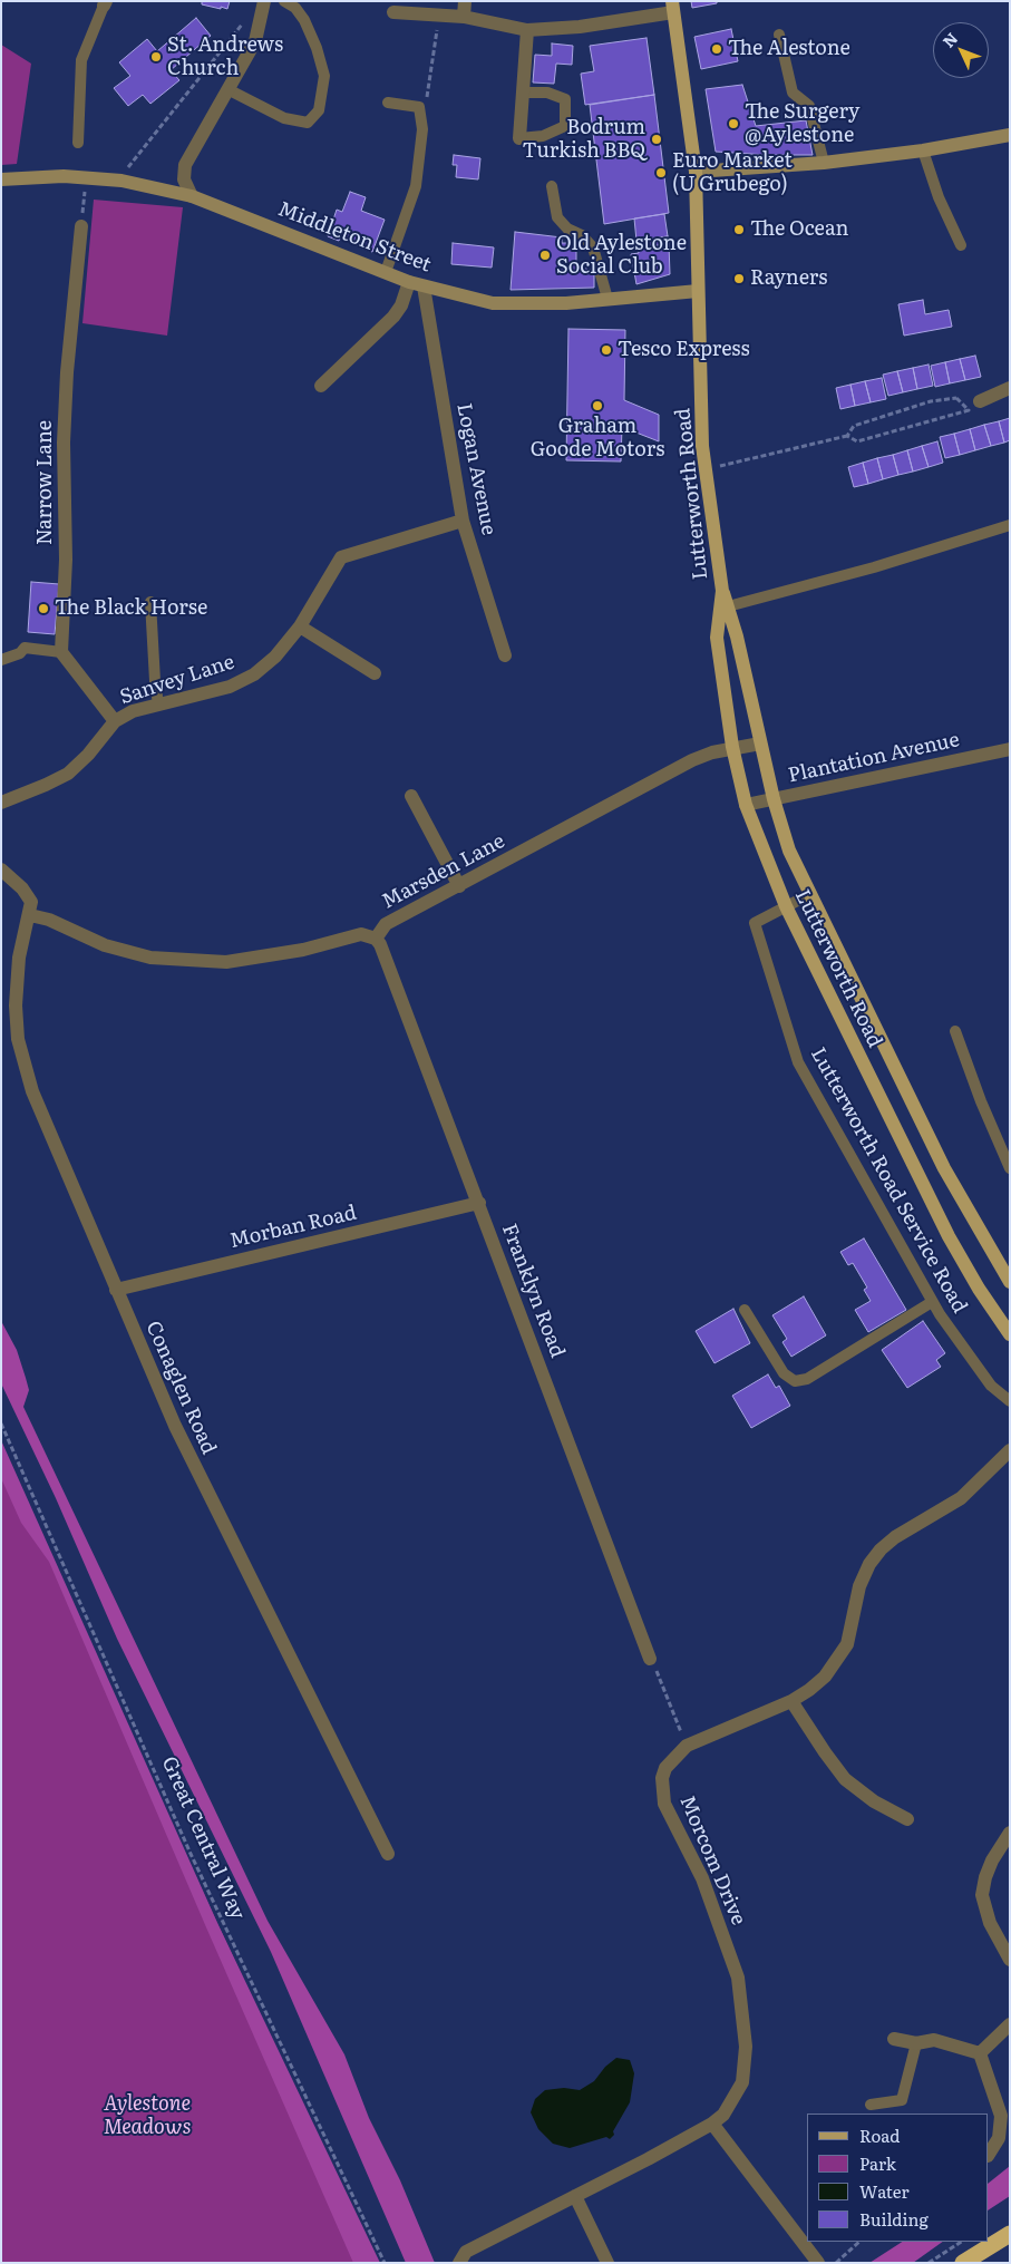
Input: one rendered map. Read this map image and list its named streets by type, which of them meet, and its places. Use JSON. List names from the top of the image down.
{
  "streets": {
    "main road": ["Lutterworth Road"],
    "street": [
      "Middleton Street",
      "Logan Avenue",
      "Narrow Lane",
      "Sanvey Lane",
      "Plantation Avenue",
      "Marsden Lane",
      "Morban Road",
      "Franklyn Road",
      "Conaglen Road",
      "Morcom Drive"
    ],
    "lane": ["Lutterworth Road Service Road"],
    "path": ["Great Central Way"]
  },
  "crossings": [
    ["Middleton Street", "Logan Avenue"],
    ["Middleton Street", "Lutterworth Road"],
    ["Logan Avenue", "Sanvey Lane"],
    ["Lutterworth Road", "Plantation Avenue"],
    ["Lutterworth Road", "Marsden Lane"],
    ["Lutterworth Road", "Lutterworth Road Service Road"],
    ["Marsden Lane", "Franklyn Road"],
    ["Marsden Lane", "Conaglen Road"],
    ["Morban Road", "Franklyn Road"],
    ["Morban Road", "Conaglen Road"]
  ],
  "parks": ["Aylestone Meadows"],
  "places": [
    "The Alestone",
    "St. Andrews Church",
    "The Surgery @Aylestone",
    "Bodrum Turkish BBQ",
    "Euro Market (U Grubego)",
    "The Ocean",
    "Old Aylestone Social Club",
    "Rayners",
    "Tesco Express",
    "Graham Goode Motors",
    "The Black Horse"
  ],
  "legend": [
    "Road",
    "Park",
    "Water",
    "Building"
  ],
  "north": "top left"
}
